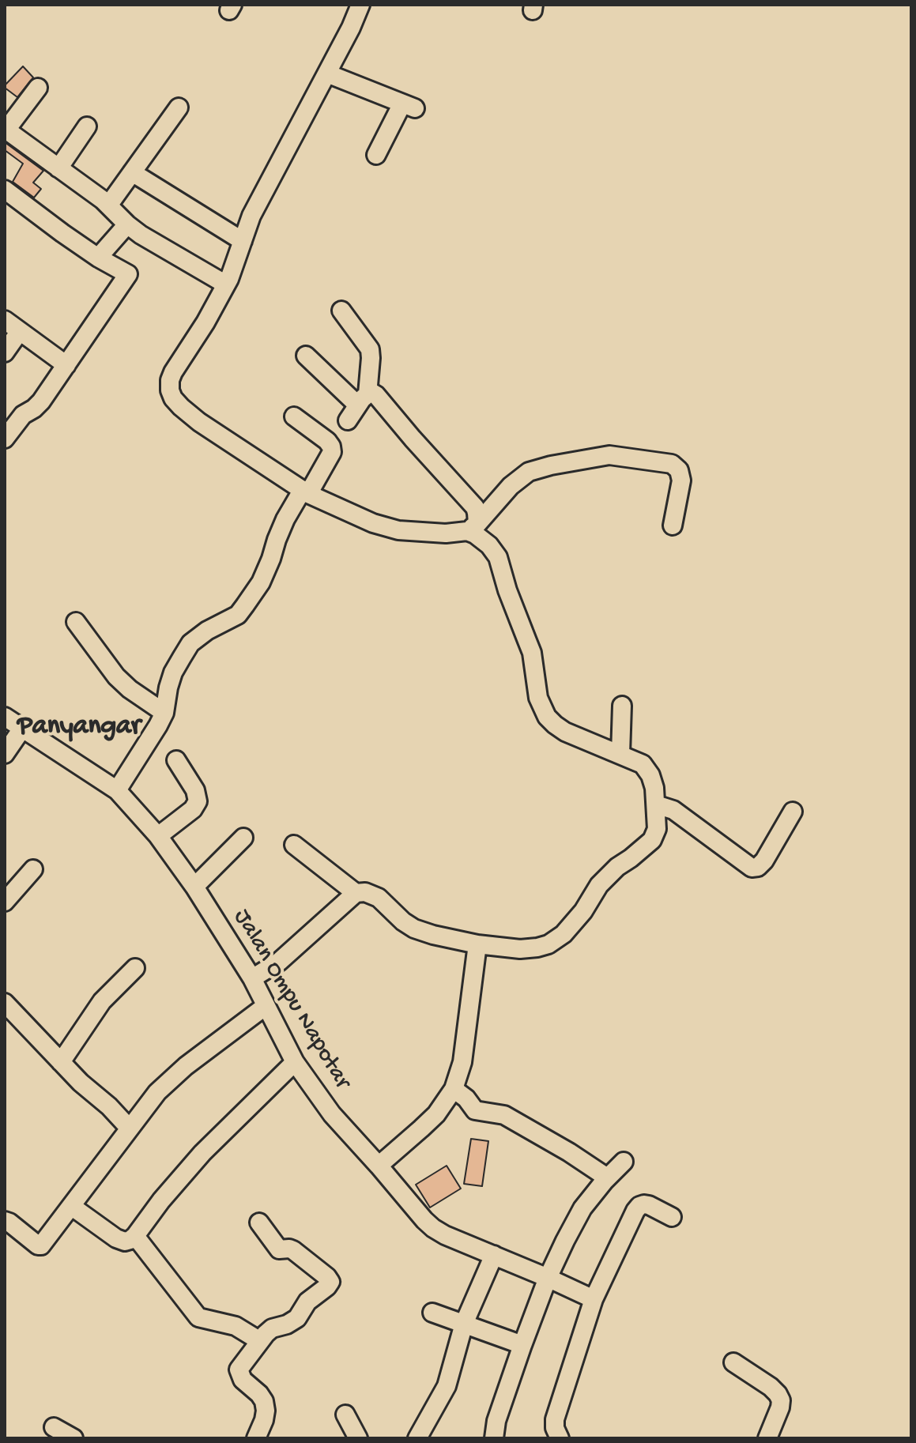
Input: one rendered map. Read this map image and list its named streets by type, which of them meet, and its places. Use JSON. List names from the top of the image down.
{
  "streets": {
    "street": ["Jalan Ompu Napotar"]
  },
  "districts": ["Panyangar"]
}
